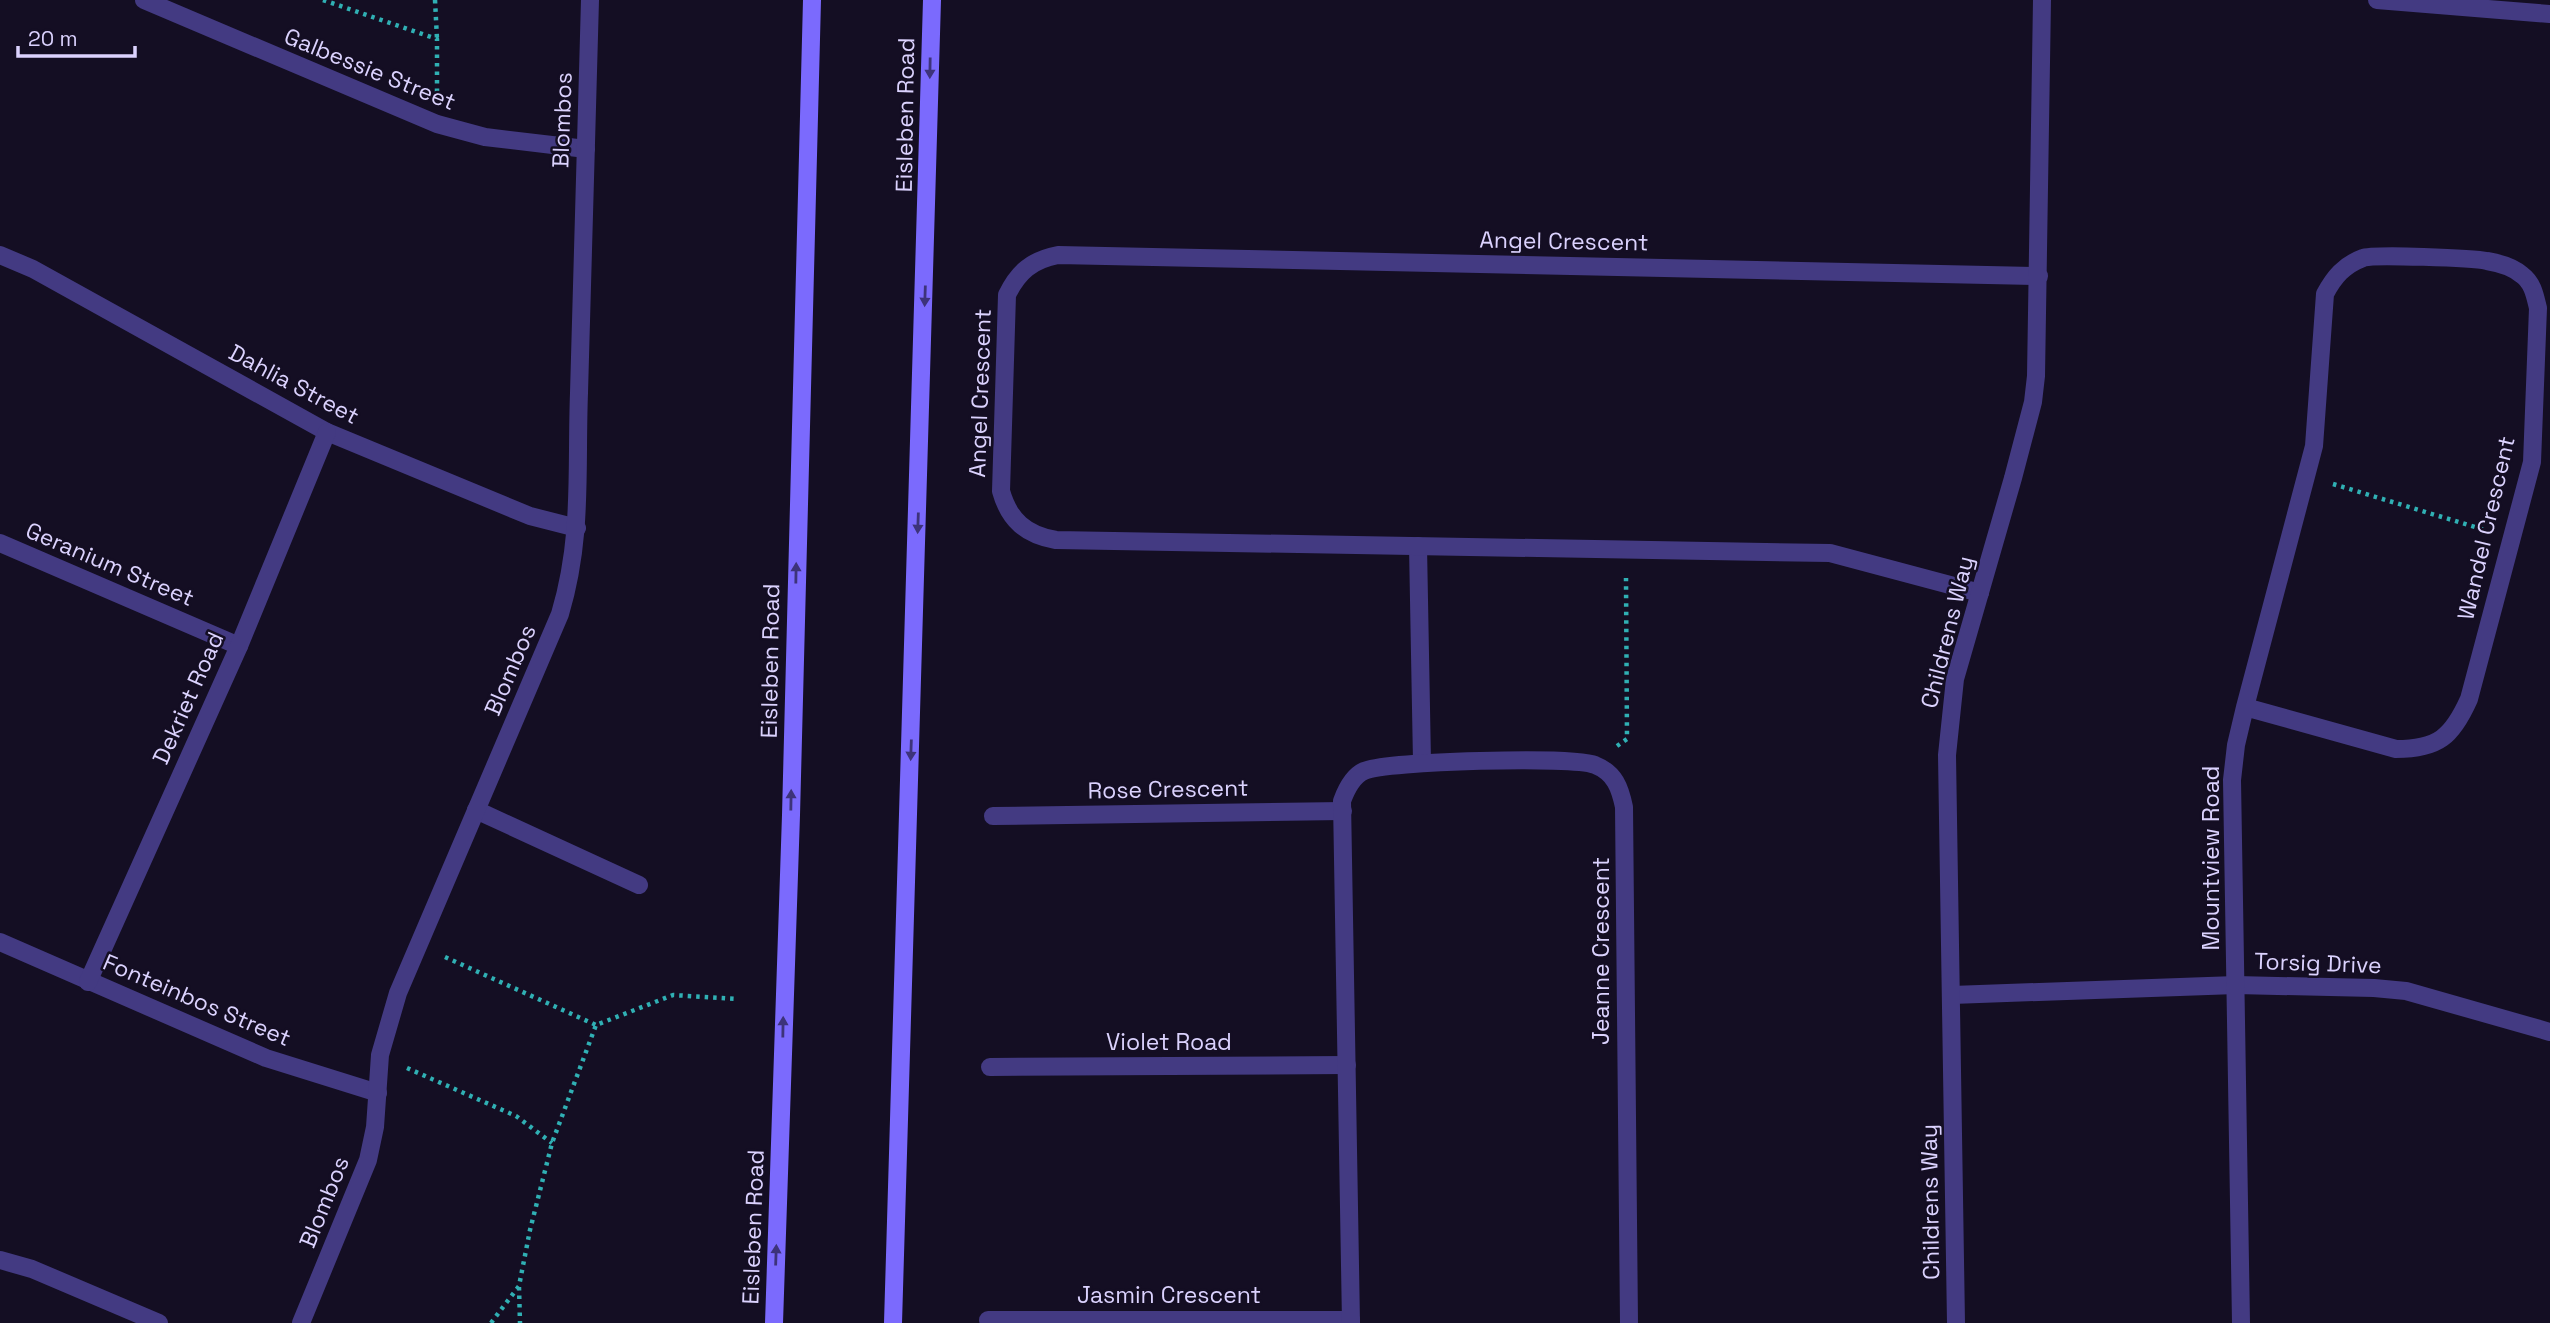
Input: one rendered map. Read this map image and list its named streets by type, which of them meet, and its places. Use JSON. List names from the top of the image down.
{
  "streets": {
    "main road": ["Eisleben Road"],
    "street": [
      "Galbessie Street",
      "Blombos",
      "Angel Crescent",
      "Dahlia Street",
      "Wandel Crescent",
      "Geranium Street",
      "Childrens Way",
      "Dekriet Road",
      "Rose Crescent",
      "Mountview Road",
      "Jeanne Crescent",
      "Torsig Drive",
      "Fonteinbos Street",
      "Violet Road",
      "Jasmin Crescent"
    ]
  },
  "crossings": [
    ["Galbessie Street", "Blombos"],
    ["Blombos", "Dahlia Street"],
    ["Blombos", "Fonteinbos Street"],
    ["Angel Crescent", "Childrens Way"],
    ["Dahlia Street", "Dekriet Road"],
    ["Wandel Crescent", "Mountview Road"],
    ["Geranium Street", "Dekriet Road"],
    ["Childrens Way", "Torsig Drive"],
    ["Dekriet Road", "Fonteinbos Street"],
    ["Mountview Road", "Torsig Drive"]
  ],
  "scale_bar": "20 m"
}
